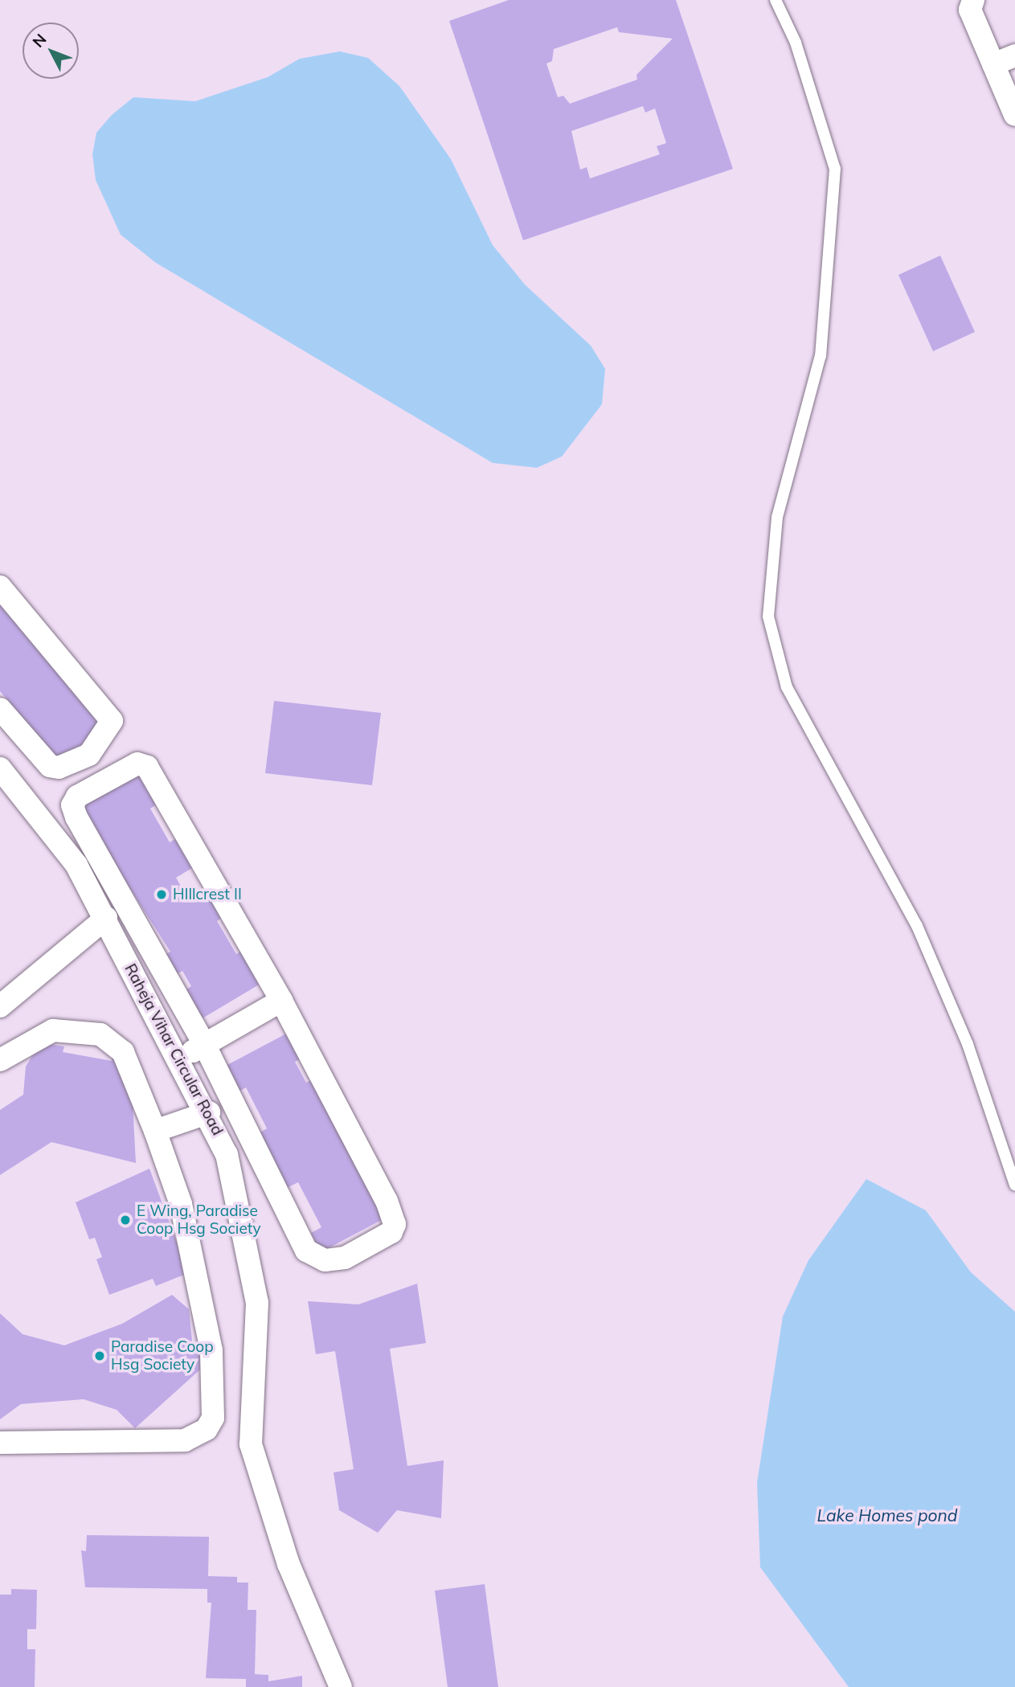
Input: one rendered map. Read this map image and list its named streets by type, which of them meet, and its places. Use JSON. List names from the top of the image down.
{
  "streets": {
    "street": ["Raheja Vihar Circular Road"]
  },
  "water": ["Lake Homes pond"],
  "places": ["HIllcrest II", "E Wing, Paradise Coop Hsg Society", "Paradise Coop Hsg Society"],
  "north": "top left"
}
